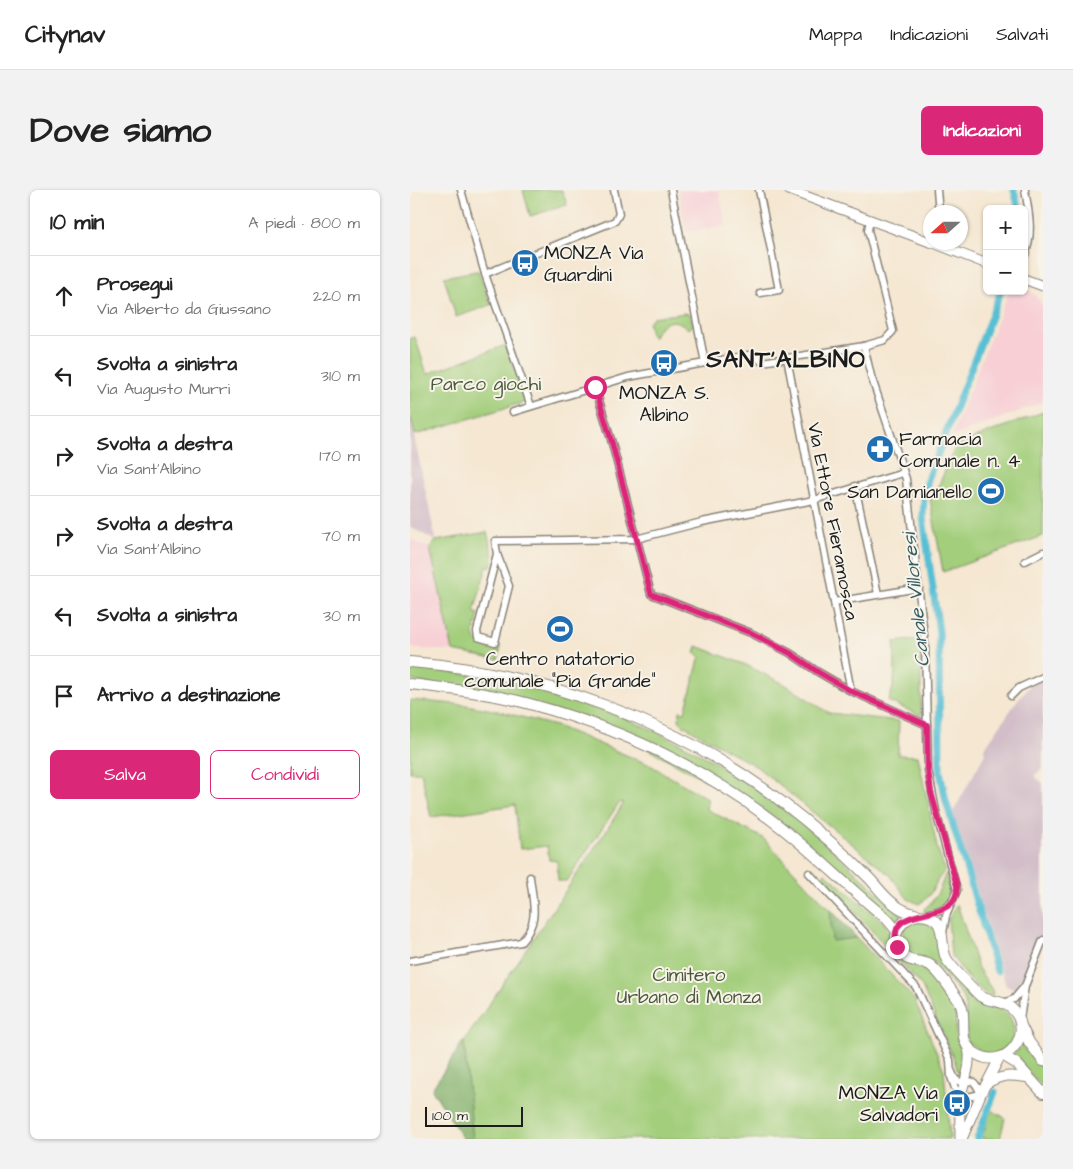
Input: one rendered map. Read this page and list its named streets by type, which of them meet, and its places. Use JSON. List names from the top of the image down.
{
  "streets": {
    "street": ["Via Ettore Fieramosca"]
  },
  "districts": ["SANT'ALBINO"],
  "water": ["Canale Villoresi"],
  "parks": ["Parco giochi", "Cimitero Urbano di Monza"],
  "places": {
    "bus stop": ["MONZA Via Guardini", "MONZA S. Albino", "MONZA Via Salvadori"],
    "pharmacy": ["Farmacia Comunale n. 4"],
    "sports": ["San Damianello", "Centro natatorio comunale \"Pia Grande\""]
  },
  "scale_bar": "100 m",
  "north": "left",
  "page": {
    "header": "Citynav",
    "nav": ["Mappa", "Indicazioni", "Salvati"],
    "title": "Dove siamo",
    "buttons": [
      "Indicazioni",
      ["Salva", "Condividi"]
    ],
    "heading": ["10 min", "A piedi · 800 m"],
    "map_buttons": ["+", "−"],
    "list": [
      ["Prosegui", "Via Alberto da Giussano", "220 m"],
      ["Svolta a sinistra", "Via Augusto Murri", "310 m"],
      ["Svolta a destra", "Via Sant'Albino", "170 m"],
      ["Svolta a destra", "Via Sant'Albino", "70 m"],
      ["Svolta a sinistra", "30 m"],
      "Arrivo a destinazione"
    ],
    "scale": "100 m"
  }
}
